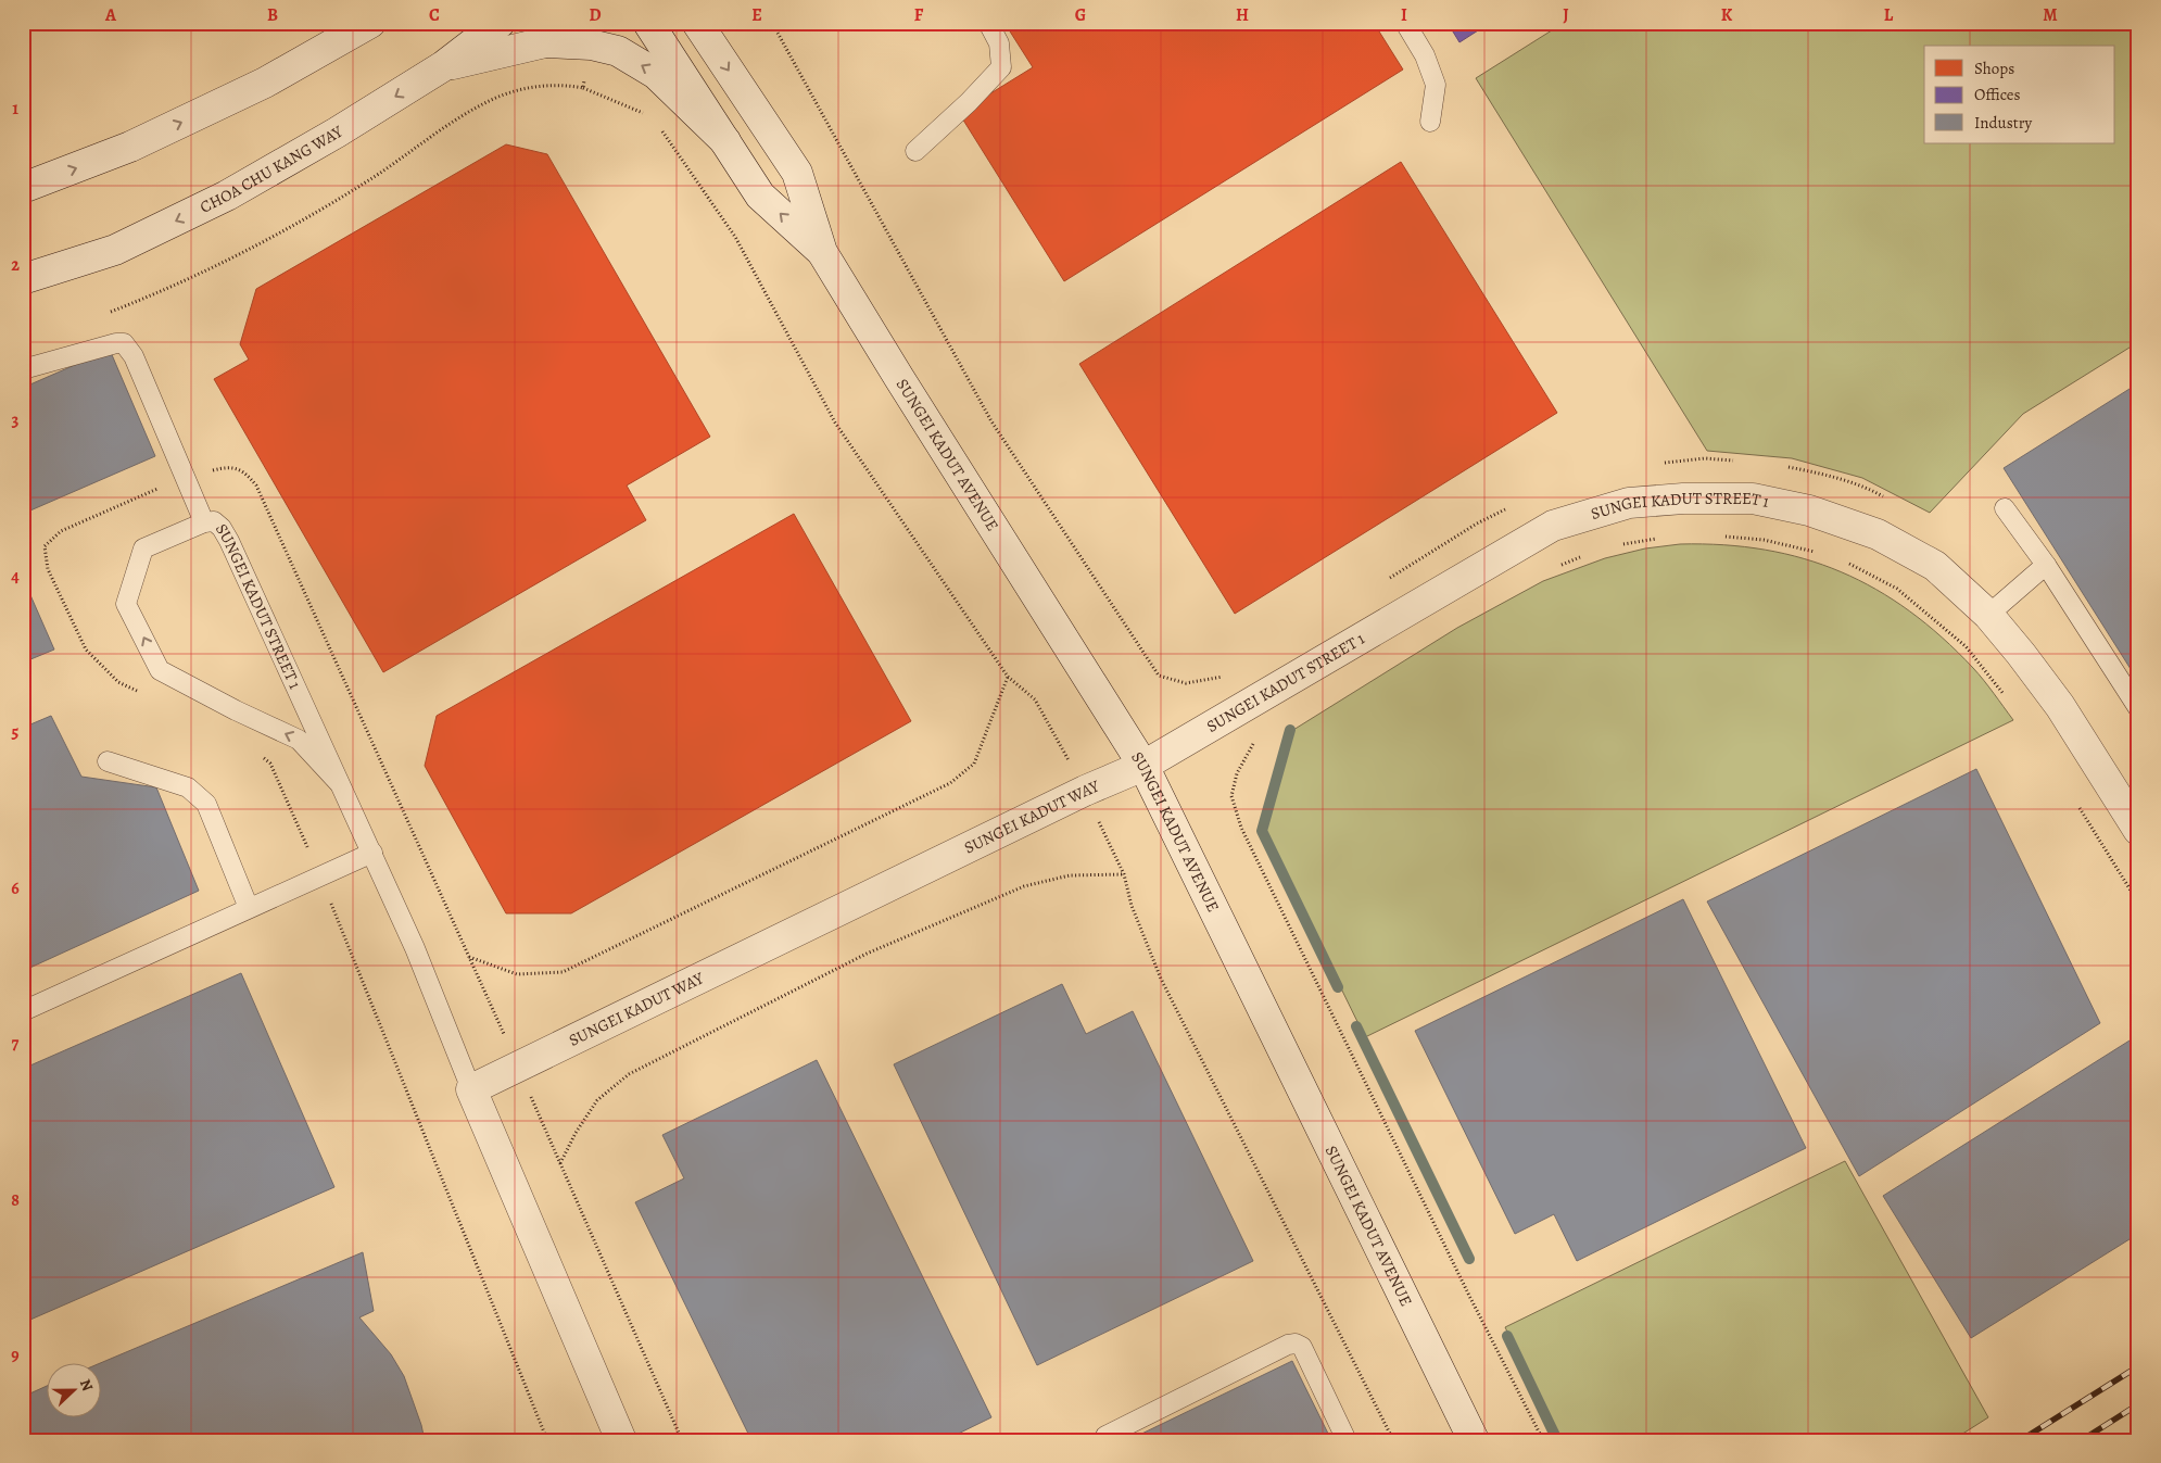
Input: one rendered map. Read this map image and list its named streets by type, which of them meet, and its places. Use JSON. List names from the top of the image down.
{
  "streets": {
    "street": [
      "CHOA CHU KANG WAY",
      "SUNGEI KADUT AVENUE",
      "SUNGEI KADUT STREET 1",
      "SUNGEI KADUT WAY"
    ]
  },
  "crossings": [
    ["SUNGEI KADUT AVENUE", "SUNGEI KADUT STREET 1"],
    ["SUNGEI KADUT AVENUE", "SUNGEI KADUT WAY"],
    ["SUNGEI KADUT STREET 1", "SUNGEI KADUT WAY"]
  ],
  "legend": ["Shops", "Offices", "Industry"],
  "north": "right",
  "grid": {
    "columns": [
      "A",
      "B",
      "C",
      "D",
      "E",
      "F",
      "G",
      "H",
      "I",
      "J",
      "K",
      "L",
      "M"
    ],
    "rows": [
      "1",
      "2",
      "3",
      "4",
      "5",
      "6",
      "7",
      "8",
      "9"
    ]
  }
}
